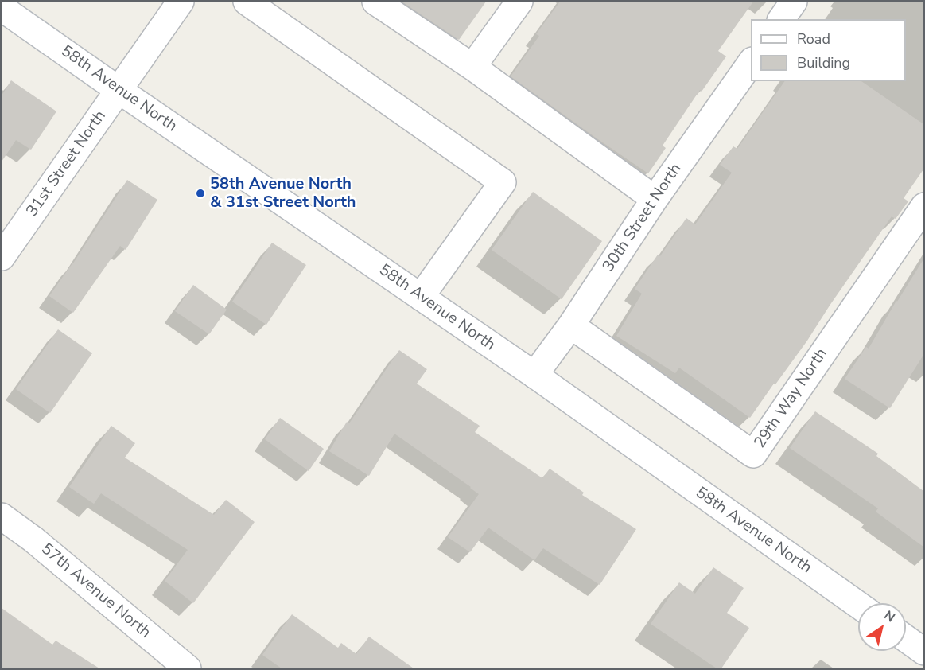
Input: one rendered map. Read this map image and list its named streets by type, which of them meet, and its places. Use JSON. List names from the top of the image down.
{
  "streets": {
    "street": [
      "58th Avenue North",
      "31st Street North",
      "30th Street North",
      "29th Way North",
      "57th Avenue North"
    ]
  },
  "crossings": [
    ["58th Avenue North", "31st Street North"],
    ["58th Avenue North", "30th Street North"],
    ["30th Street North", "29th Way North"]
  ],
  "places": ["58th Avenue North & 31st Street North"],
  "legend": ["Road", "Building"],
  "north": "top right"
}
